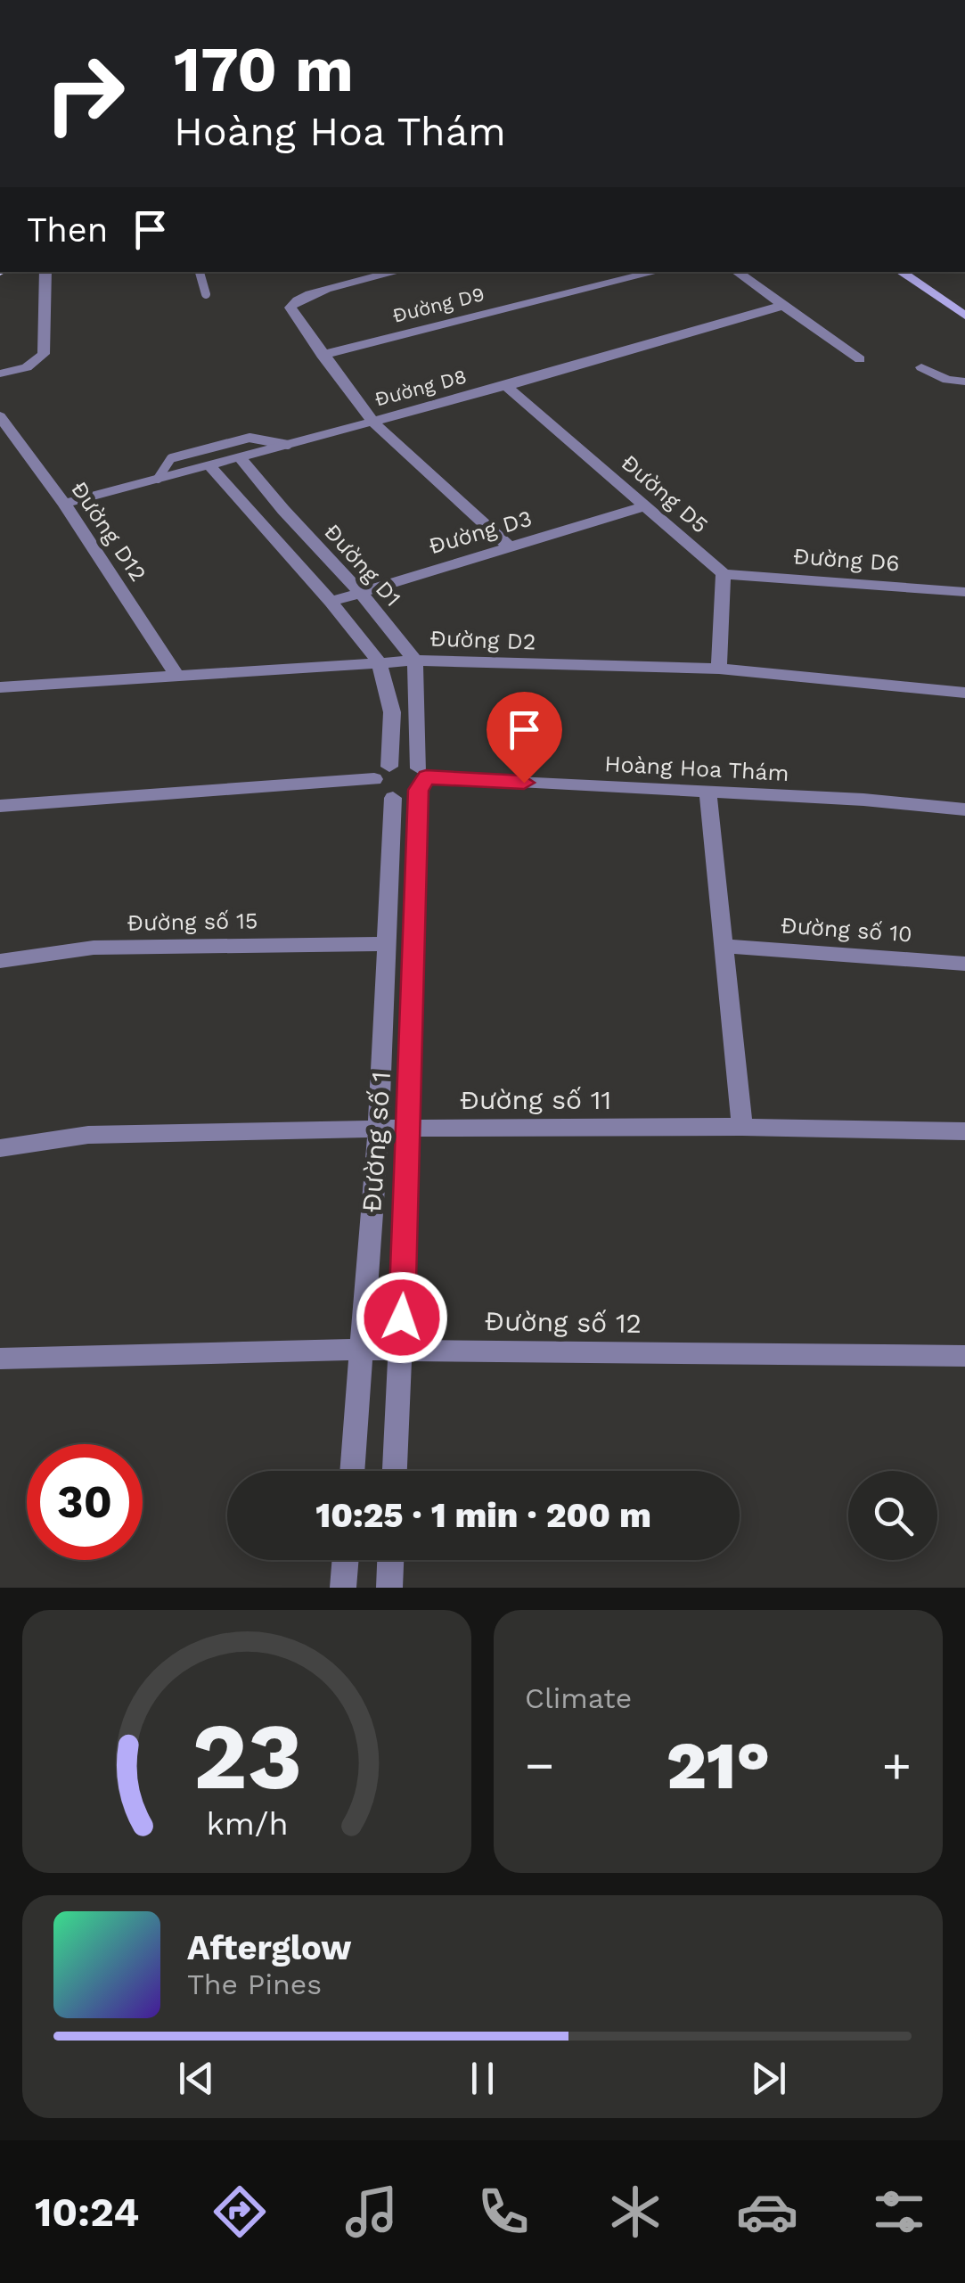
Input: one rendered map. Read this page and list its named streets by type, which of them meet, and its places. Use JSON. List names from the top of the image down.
{
  "streets": {
    "street": [
      "Đường D9",
      "Đường D8",
      "Đường D5",
      "Đường D12",
      "Đường D3",
      "Đường D6",
      "Đường D1",
      "Đường D2",
      "Hoàng Hoa Thám",
      "Đường số 15",
      "Đường số 10",
      "Đường số 11",
      "Đường số 1",
      "Đường số 12"
    ]
  },
  "crossings": [
    ["Đường D8", "Đường D5"],
    ["Đường D8", "Đường D12"],
    ["Đường D8", "Đường D1"],
    ["Đường D5", "Đường D3"],
    ["Đường D5", "Đường D6"],
    ["Đường D12", "Đường D2"],
    ["Đường D3", "Đường D1"],
    ["Đường D1", "Đường D2"],
    ["Hoàng Hoa Thám", "Đường số 1"],
    ["Đường số 15", "Đường số 1"],
    ["Đường số 11", "Đường số 1"],
    ["Đường số 1", "Đường số 12"]
  ],
  "page": {
    "turn": ["170 m", "Hoàng Hoa Thám"],
    "then": "Then",
    "limit": "30",
    "trip": "10:25 · 1 min · 200 m",
    "tile": "Climate",
    "heat": ["−", "21°", "+"],
    "song": ["Afterglow", "The Pines"],
    "tabs": "10:24",
    "gauge": ["23", "km/h"]
  }
}
